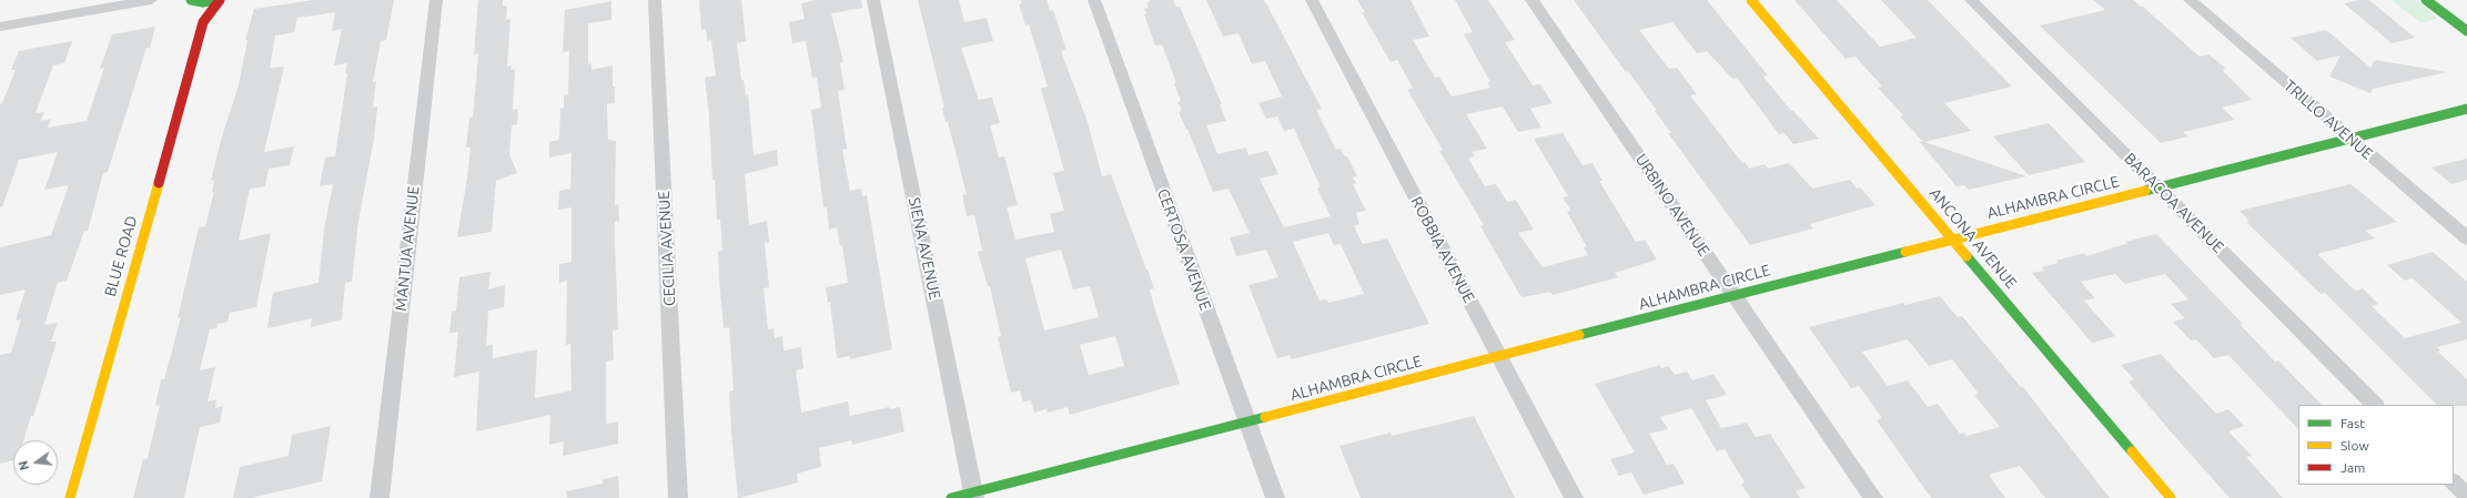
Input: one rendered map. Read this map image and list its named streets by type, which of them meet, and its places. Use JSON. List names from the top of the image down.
{
  "streets": {
    "street": [
      "TRILLO AVENUE",
      "ALHAMBRA CIRCLE",
      "BARACOA AVENUE",
      "URBINO AVENUE",
      "ANCONA AVENUE",
      "MANTUA AVENUE",
      "CECILIA AVENUE",
      "SIENA AVENUE",
      "CERTOSA AVENUE",
      "ROBBIA AVENUE",
      "BLUE ROAD"
    ]
  },
  "crossings": [
    ["TRILLO AVENUE", "ALHAMBRA CIRCLE"],
    ["ALHAMBRA CIRCLE", "BARACOA AVENUE"],
    ["ALHAMBRA CIRCLE", "URBINO AVENUE"],
    ["ALHAMBRA CIRCLE", "ANCONA AVENUE"],
    ["ALHAMBRA CIRCLE", "SIENA AVENUE"],
    ["ALHAMBRA CIRCLE", "CERTOSA AVENUE"],
    ["ALHAMBRA CIRCLE", "ROBBIA AVENUE"]
  ],
  "legend": ["Fast", "Slow", "Jam"],
  "north": "left"
}
